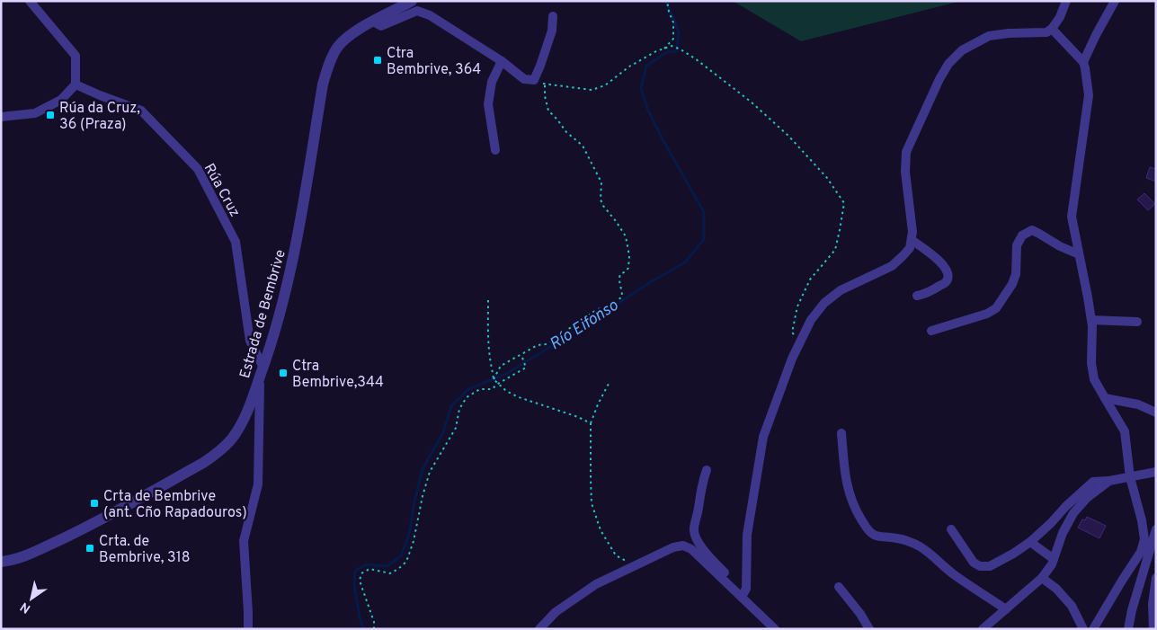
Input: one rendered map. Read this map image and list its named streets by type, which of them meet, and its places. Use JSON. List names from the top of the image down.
{
  "streets": {
    "street": ["Rúa Cruz", "Estrada de Bembrive"]
  },
  "crossings": [
    ["Rúa Cruz", "Estrada de Bembrive"]
  ],
  "water": ["Río Eifonso"],
  "places": {
    "transit": [
      "Ctra Bembrive, 364",
      "Rúa da Cruz, 36 (Praza)",
      "Ctra Bembrive,344",
      "Crta de Bembrive (ant. Cño Rapadouros)",
      "Crta. de Bembrive, 318"
    ]
  },
  "north": "bottom left"
}
